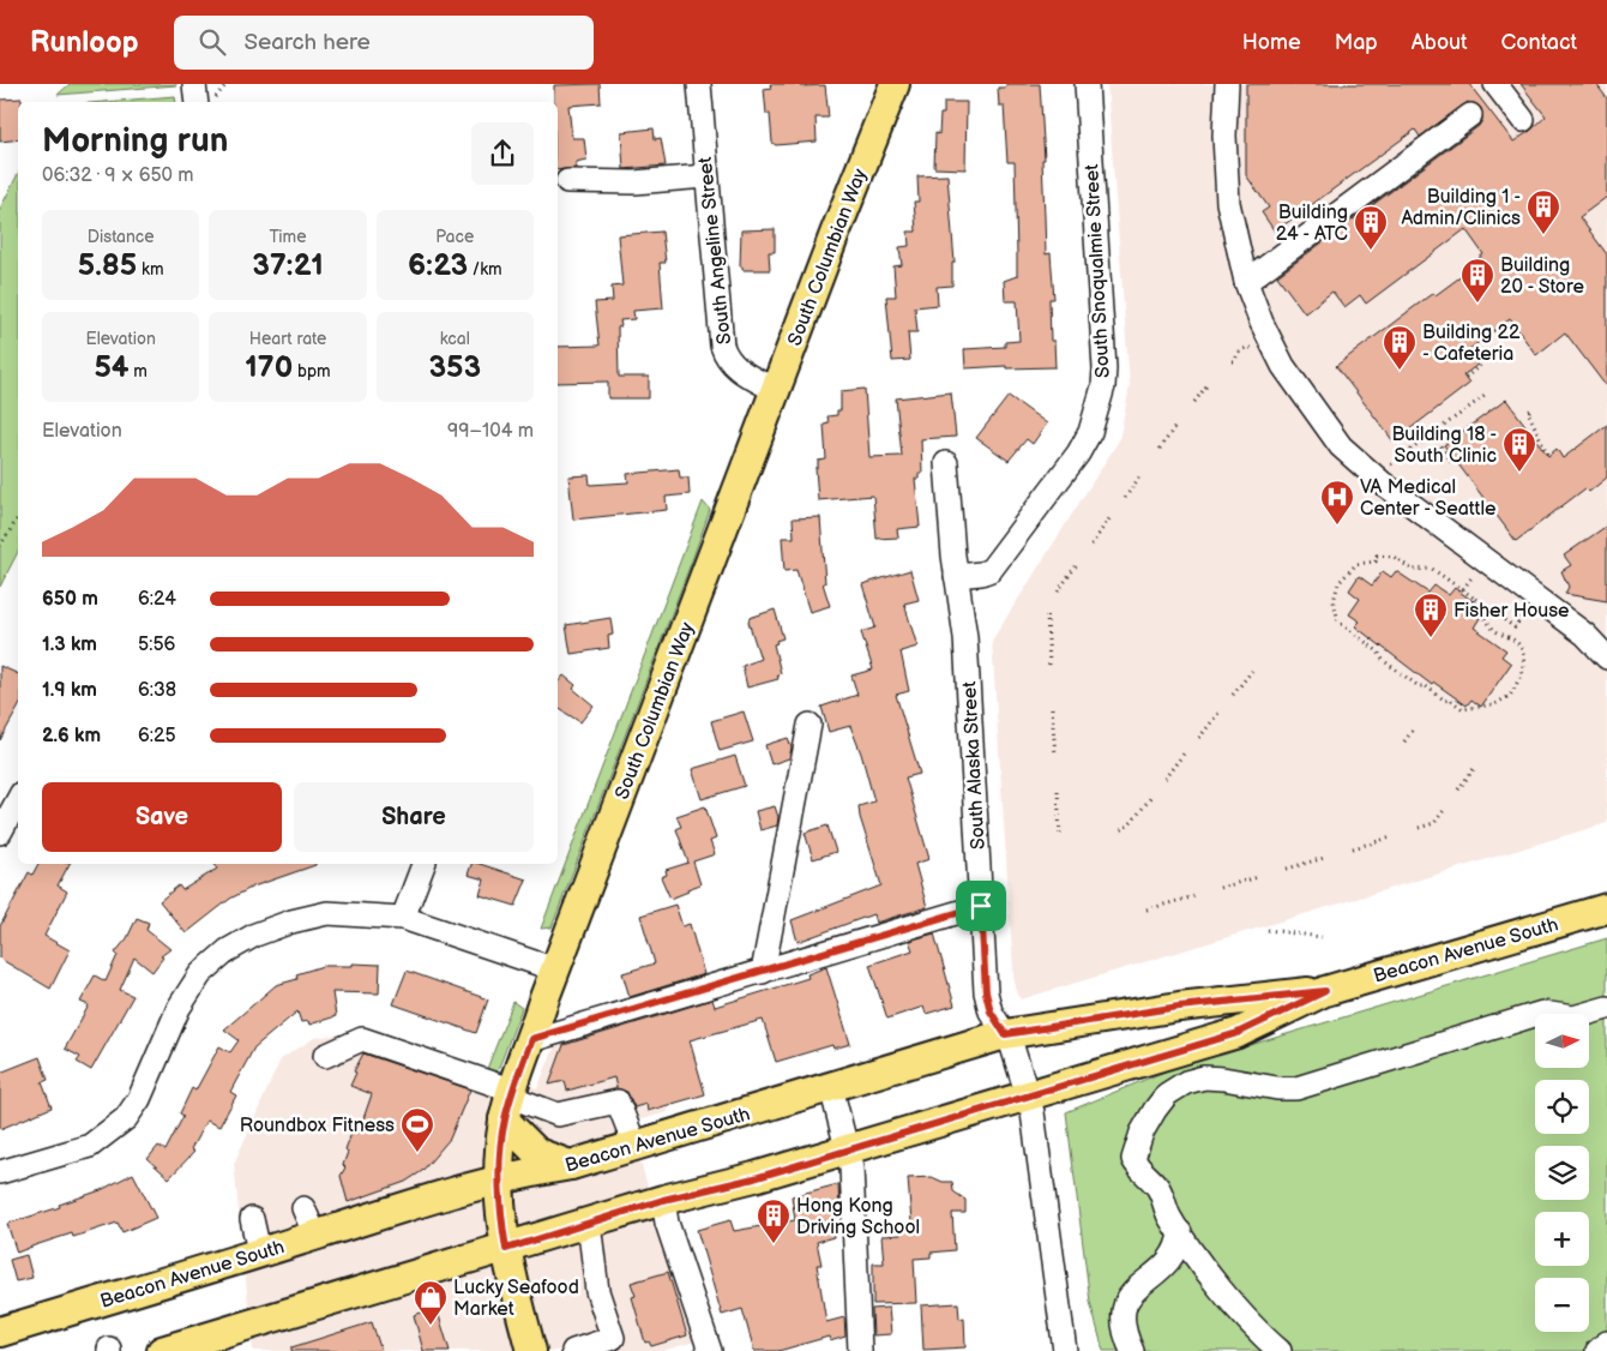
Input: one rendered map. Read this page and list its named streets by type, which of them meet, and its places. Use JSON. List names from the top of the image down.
{
  "streets": {
    "main road": ["South Columbian Way", "Beacon Avenue South"],
    "street": ["South Angeline Street", "South Snoqualmie Street", "South Alaska Street"]
  },
  "crossings": [
    ["South Angeline Street", "South Columbian Way"],
    ["South Columbian Way", "Beacon Avenue South"],
    ["South Snoqualmie Street", "South Alaska Street"],
    ["South Alaska Street", "Beacon Avenue South"]
  ],
  "places": {
    "building": [
      "Building 1 - Admin/Clinics",
      "Building 24 - ATC",
      "Building 20 - Store",
      "Building 22 - Cafeteria",
      "Building 18 - South Clinic",
      "Fisher House",
      "Hong Kong Driving School"
    ],
    "hospital": ["VA Medical Center - Seattle"],
    "sports": ["Roundbox Fitness"],
    "shop": ["Lucky Seafood Market"]
  },
  "north": "right",
  "page": {
    "header": "Runloop",
    "search": "Search here",
    "nav": [
      "Home",
      "Map",
      "About",
      "Contact"
    ],
    "heading": ["Morning run", "06:32 · 9 × 650 m"],
    "stats": [
      ["Distance", "5.85 km"],
      ["Time", "37:21"],
      ["Pace", "6:23 /km"],
      ["Elevation", "54 m"],
      ["Heart rate", "170 bpm"],
      ["kcal", "353"]
    ],
    "chart": ["Elevation", "99–104 m"],
    "list": [
      {
        "name": "650 m",
        "note": "6:24"
      },
      {
        "name": "1.3 km",
        "note": "5:56"
      },
      {
        "name": "1.9 km",
        "note": "6:38"
      },
      {
        "name": "2.6 km",
        "note": "6:25"
      }
    ],
    "buttons": ["Save", "Share"],
    "map_buttons": ["+", "−"]
  }
}
